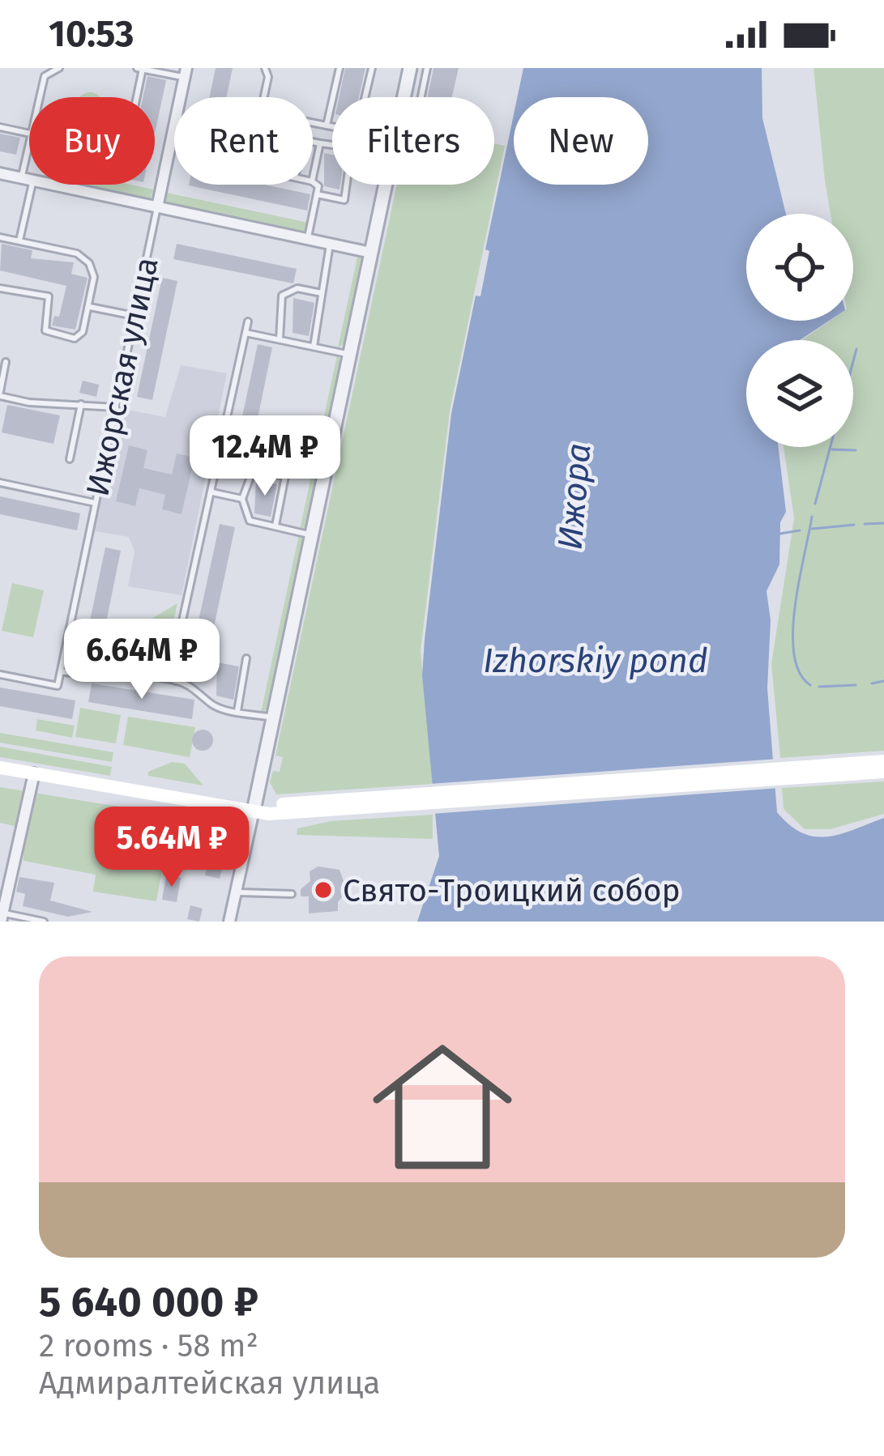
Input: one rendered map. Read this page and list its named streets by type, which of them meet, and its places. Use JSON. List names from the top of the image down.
{
  "streets": {
    "street": ["Ижорская улица"]
  },
  "water": ["Ижора", "Izhorskiy pond"],
  "places": ["Свято-Троицкий собор"],
  "page": {
    "status": "10:53",
    "chip": [
      "Buy",
      "Rent",
      "Filters",
      "New"
    ],
    "price": ["12.4M ₽", "6.64M ₽", "5.64M ₽"],
    "list": [
      {
        "name": "5 640 000 ₽",
        "note": "2 rooms · 58 m² · Адмиралтейская улица"
      }
    ]
  }
}
